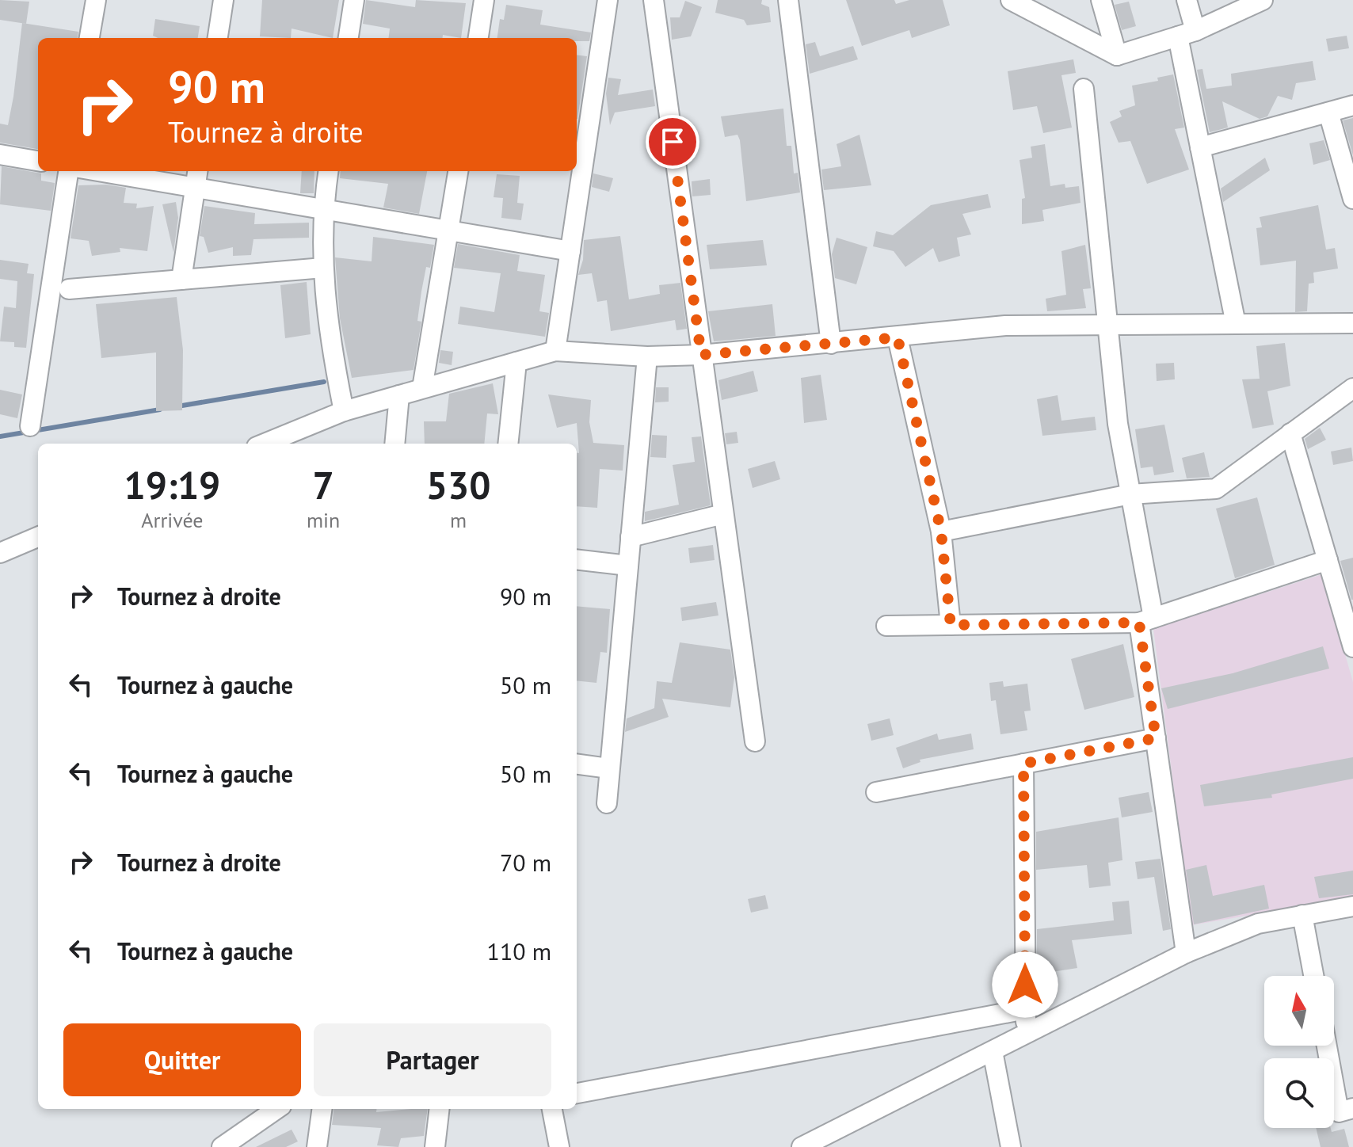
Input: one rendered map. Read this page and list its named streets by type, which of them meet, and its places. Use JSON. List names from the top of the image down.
{
  "north": "top",
  "page": {
    "turn": ["90 m", "Tournez à droite"],
    "eta": [
      "19:19",
      "Arrivée",
      "7",
      "min",
      "530",
      "m"
    ],
    "list": [
      {
        "name": "Tournez à droite",
        "value": "90 m"
      },
      {
        "name": "Tournez à gauche",
        "value": "50 m"
      },
      {
        "name": "Tournez à gauche",
        "value": "50 m"
      },
      {
        "name": "Tournez à droite",
        "value": "70 m"
      },
      {
        "name": "Tournez à gauche",
        "value": "110 m"
      }
    ],
    "buttons": ["Quitter", "Partager"]
  }
}
